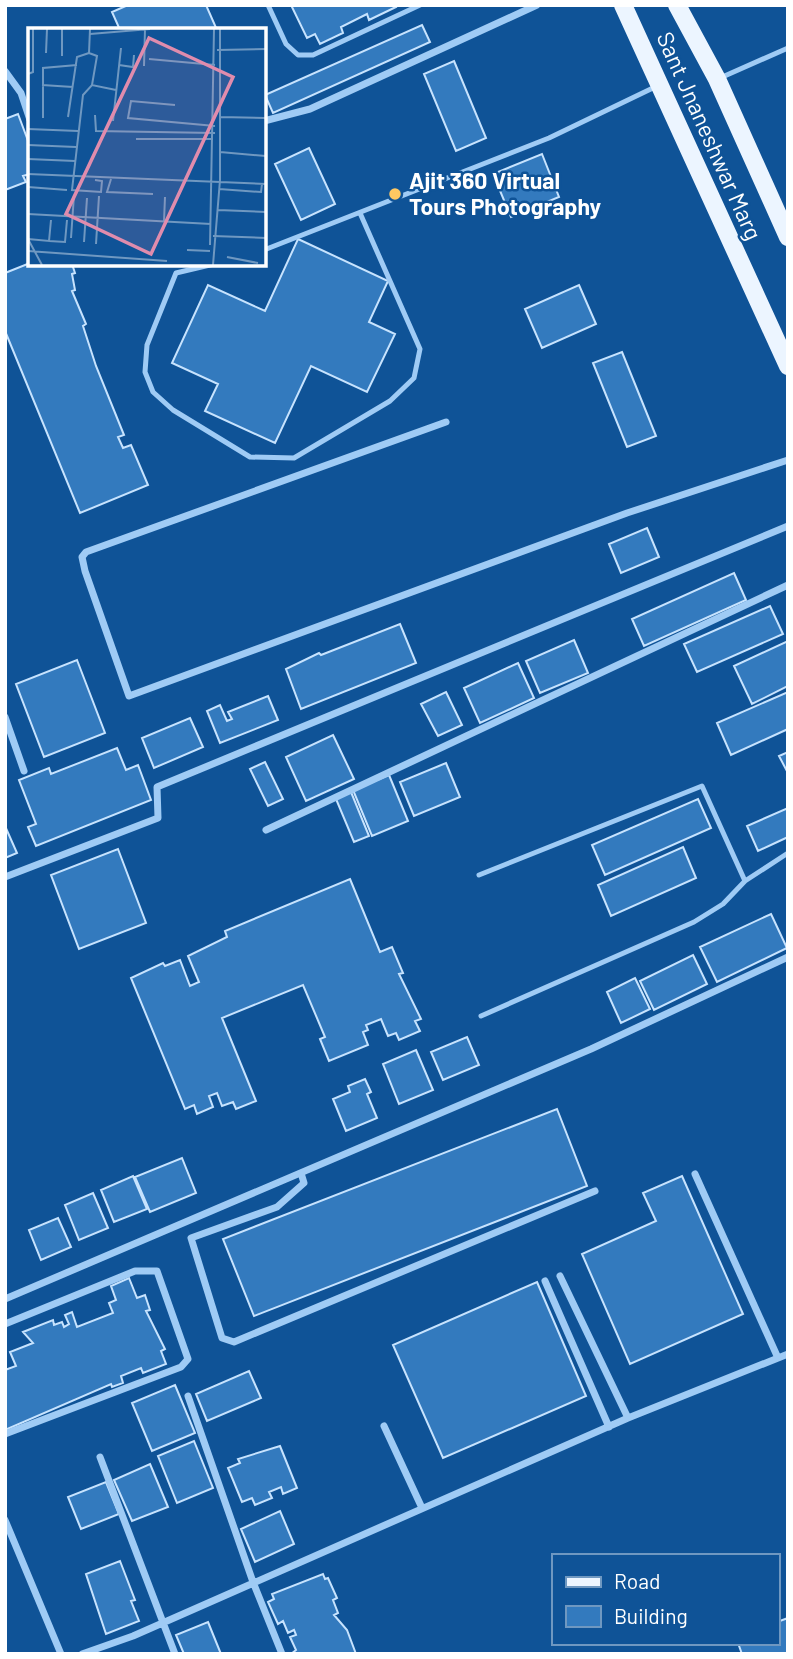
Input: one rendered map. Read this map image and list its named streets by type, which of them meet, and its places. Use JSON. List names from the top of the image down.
{
  "streets": {
    "main road": ["Sant Jnaneshwar Marg"]
  },
  "places": ["Ajit 360 Virtual Tours Photography"],
  "legend": ["Road", "Building"]
}
